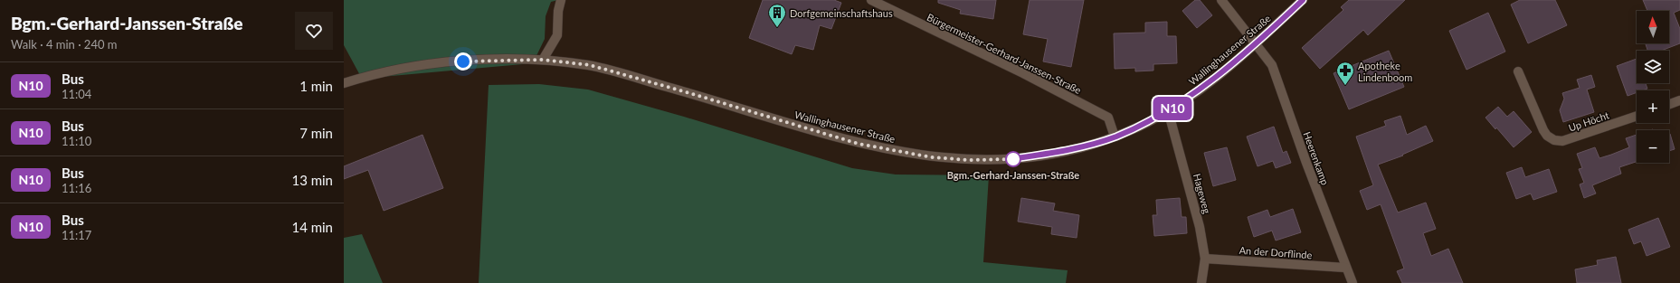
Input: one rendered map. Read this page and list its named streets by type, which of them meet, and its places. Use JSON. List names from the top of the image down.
{
  "streets": {
    "street": [
      "Wallinghausener Straße",
      "Bürgermeister-Gerhard-Janssen-Straße",
      "Up Höcht",
      "Heerenkamp",
      "Hageweg",
      "An der Dorflinde"
    ]
  },
  "crossings": [
    ["Wallinghausener Straße", "Bürgermeister-Gerhard-Janssen-Straße"],
    ["Wallinghausener Straße", "Heerenkamp"],
    ["Wallinghausener Straße", "Hageweg"],
    ["Heerenkamp", "An der Dorflinde"],
    ["Hageweg", "An der Dorflinde"]
  ],
  "places": {
    "building": ["Dorfgemeinschaftshaus"],
    "pharmacy": ["Apotheke Lindenboom"],
    "other": ["Bgm.-Gerhard-Janssen-Straße"]
  },
  "lines": ["bus line N10"],
  "north": "top",
  "page": {
    "heading": ["Bgm.-Gerhard-Janssen-Straße", "Walk · 4 min · 240 m"],
    "on_map": "N10",
    "map_buttons": ["+", "−"],
    "list": [
      {
        "mark": "N10",
        "name": "Bus",
        "note": "11:04",
        "value": "1 min"
      },
      {
        "mark": "N10",
        "name": "Bus",
        "note": "11:10",
        "value": "7 min"
      },
      {
        "mark": "N10",
        "name": "Bus",
        "note": "11:16",
        "value": "13 min"
      },
      {
        "mark": "N10",
        "name": "Bus",
        "note": "11:17",
        "value": "14 min"
      }
    ]
  }
}
